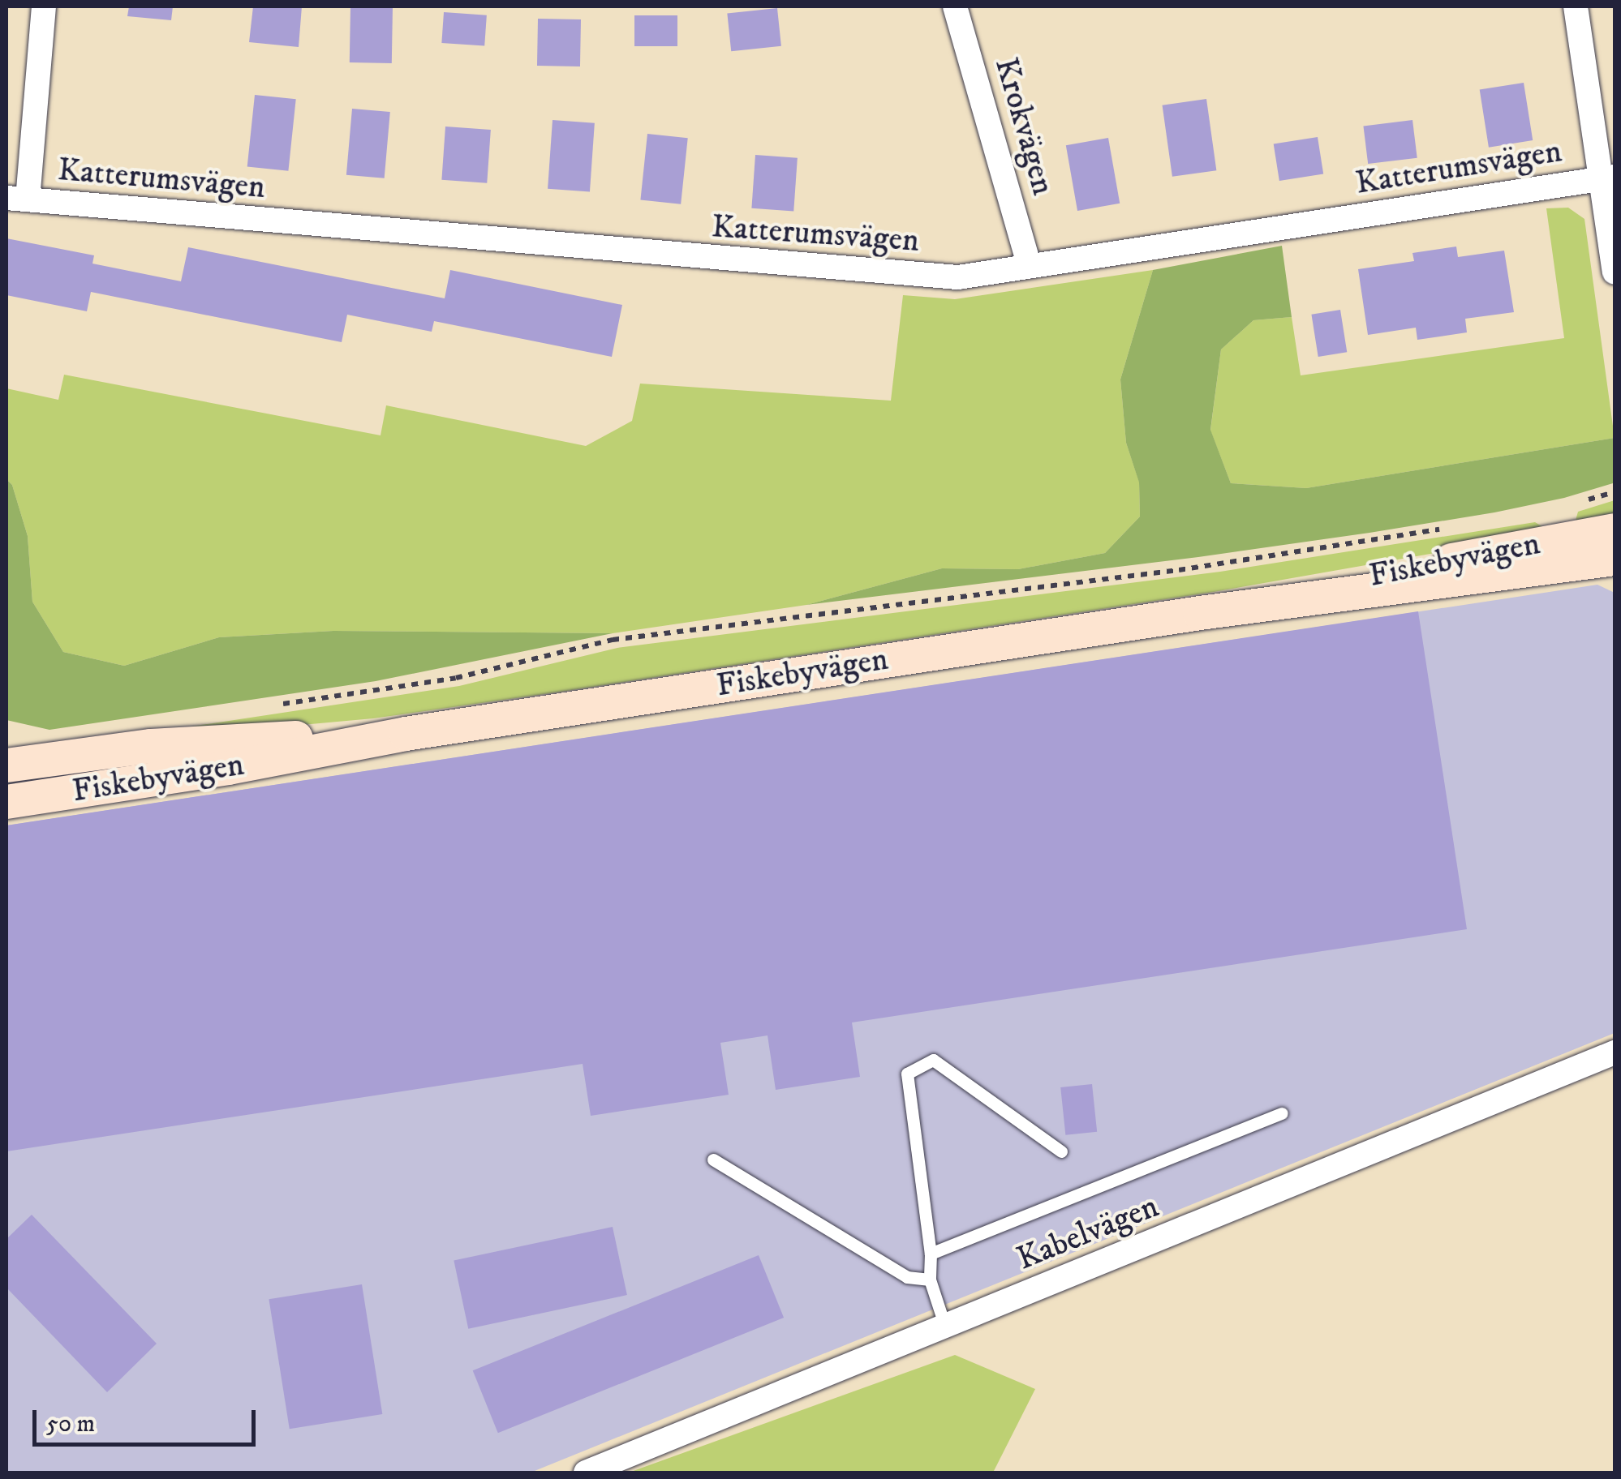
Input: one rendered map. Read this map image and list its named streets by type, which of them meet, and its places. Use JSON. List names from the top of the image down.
{
  "streets": {
    "street": [
      "Krokvägen",
      "Katterumsvägen",
      "Fiskebyvägen",
      "Kabelvägen"
    ]
  },
  "crossings": [
    ["Krokvägen", "Katterumsvägen"]
  ],
  "scale_bar": "50 m"
}
